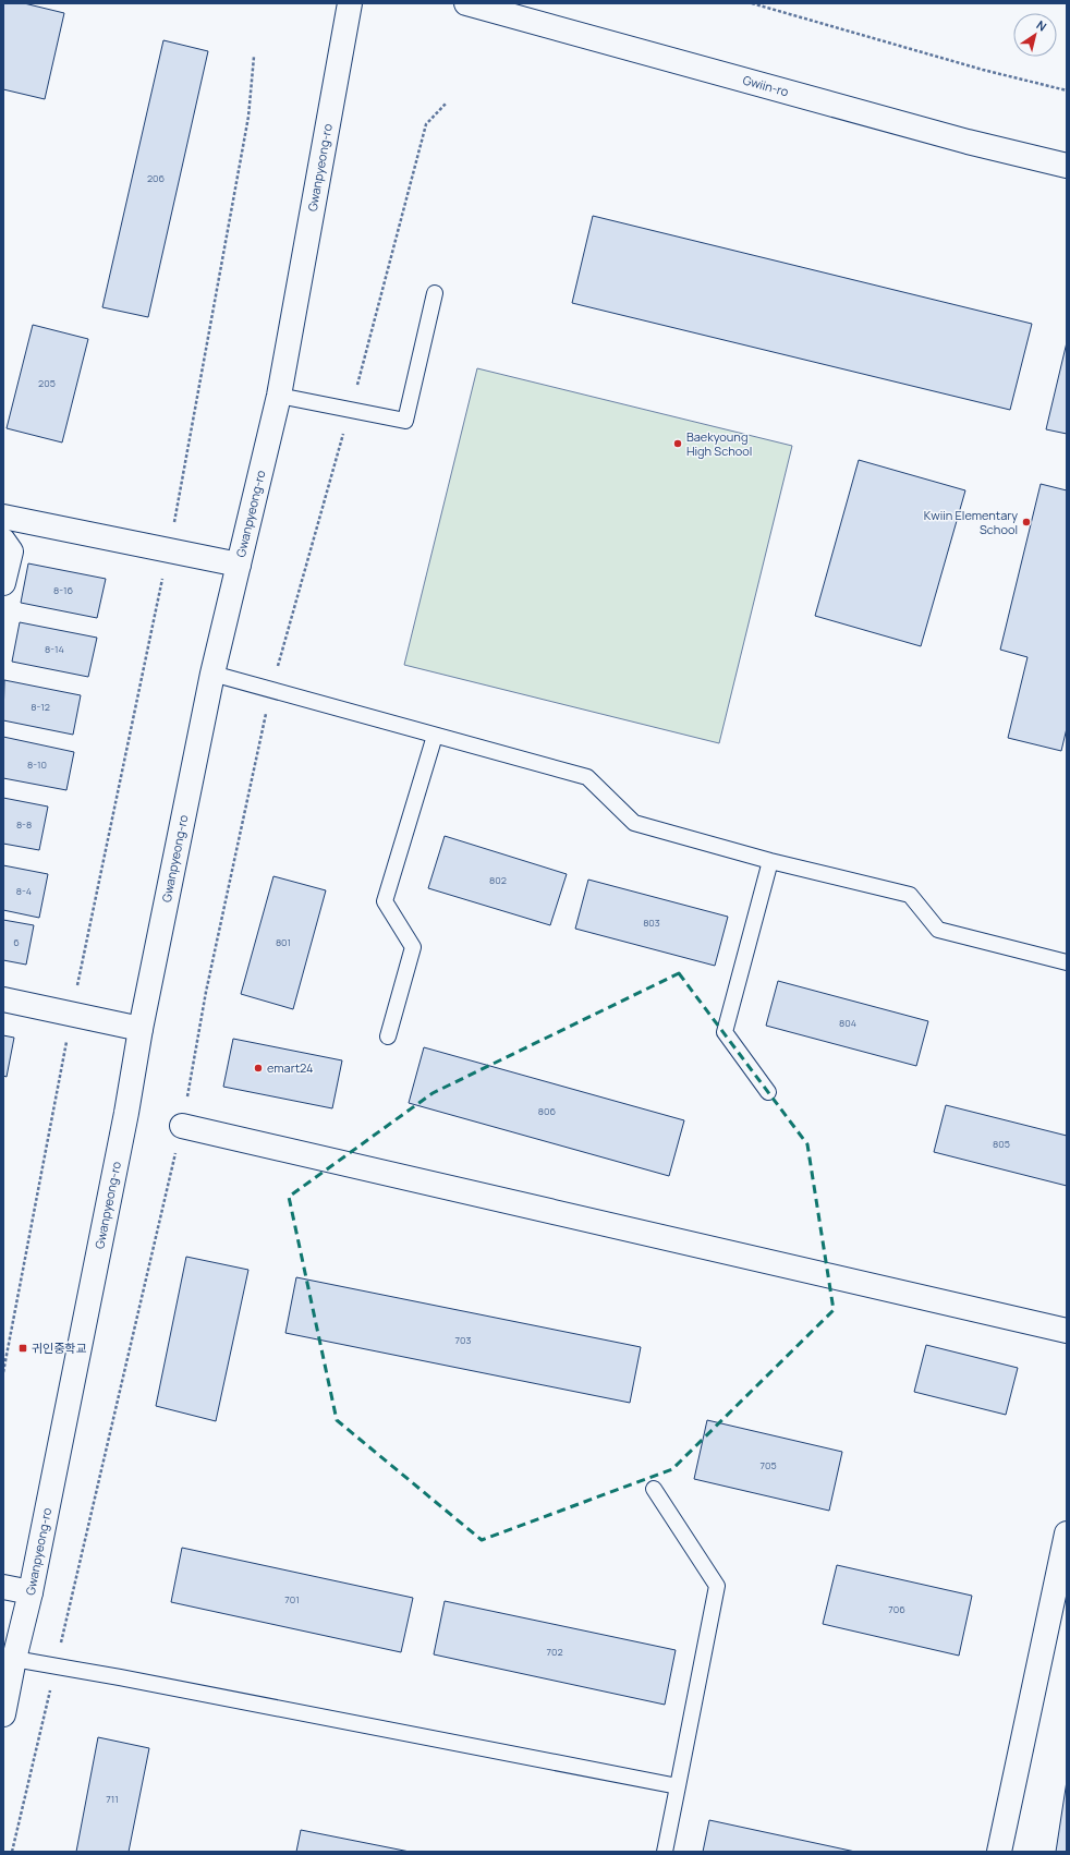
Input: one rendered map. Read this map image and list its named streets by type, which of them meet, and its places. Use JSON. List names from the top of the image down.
{
  "streets": {
    "street": ["Gwiin-ro", "Gwanpyeong-ro"]
  },
  "places": {
    "other": ["Baekyoung High School", "Kwiin Elementary School", "emart24"],
    "transit": ["귀인중학교"]
  },
  "house_numbers": [
    "206",
    "205",
    "8-16",
    "8-14",
    "8-12",
    "8-10",
    "8-8",
    "802",
    "8-4",
    "803",
    "6",
    "801",
    "804",
    "806",
    "805",
    "703",
    "705",
    "701",
    "706",
    "702",
    "711"
  ],
  "north": "top right"
}
